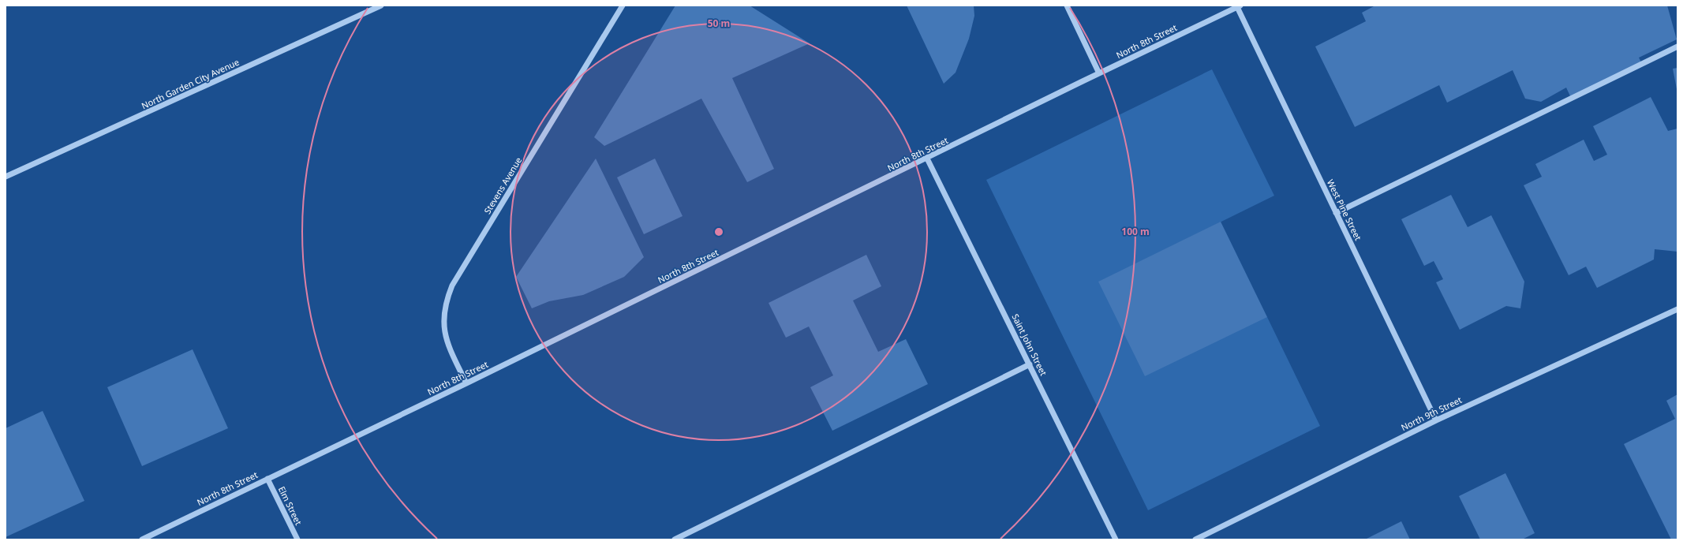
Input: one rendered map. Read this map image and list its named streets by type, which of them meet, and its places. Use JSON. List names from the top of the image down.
{
  "streets": {
    "street": [
      "North 8th Street",
      "North Garden City Avenue",
      "Stevens Avenue",
      "West Pine Street",
      "Saint John Street",
      "North 9th Street",
      "Elm Street"
    ]
  },
  "crossings": [
    ["North 8th Street", "Stevens Avenue"],
    ["North 8th Street", "West Pine Street"],
    ["North 8th Street", "Saint John Street"],
    ["North 8th Street", "Elm Street"],
    ["West Pine Street", "North 9th Street"]
  ],
  "rings": ["50 m", "100 m"]
}
